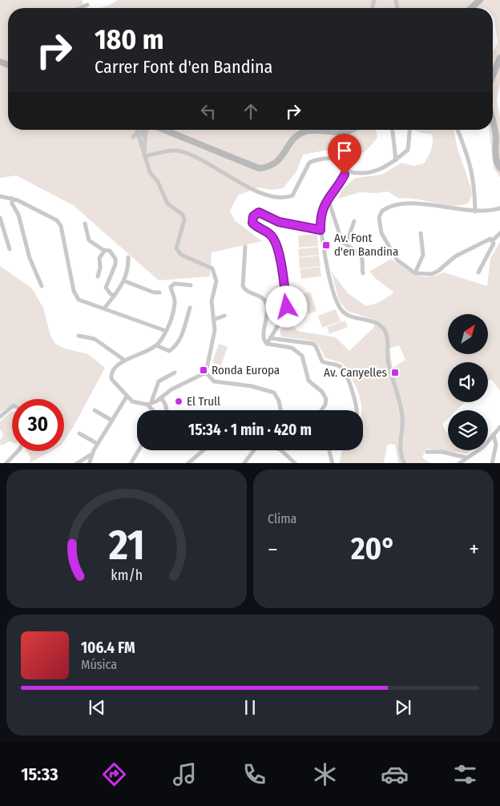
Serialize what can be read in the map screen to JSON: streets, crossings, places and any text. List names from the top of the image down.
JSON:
{
  "places": {
    "transit": ["Av. Font d'en Bandina", "Ronda Europa", "Av. Canyelles"],
    "other": ["El Trull"]
  },
  "north": "top right",
  "page": {
    "turn": ["180 m", "Carrer Font d'en Bandina"],
    "limit": "30",
    "trip": "15:34 · 1 min · 420 m",
    "tile": "Clima",
    "heat": ["−", "20°", "+"],
    "song": ["106.4 FM", "Música"],
    "tabs": "15:33",
    "gauge": ["21", "km/h"]
  }
}
